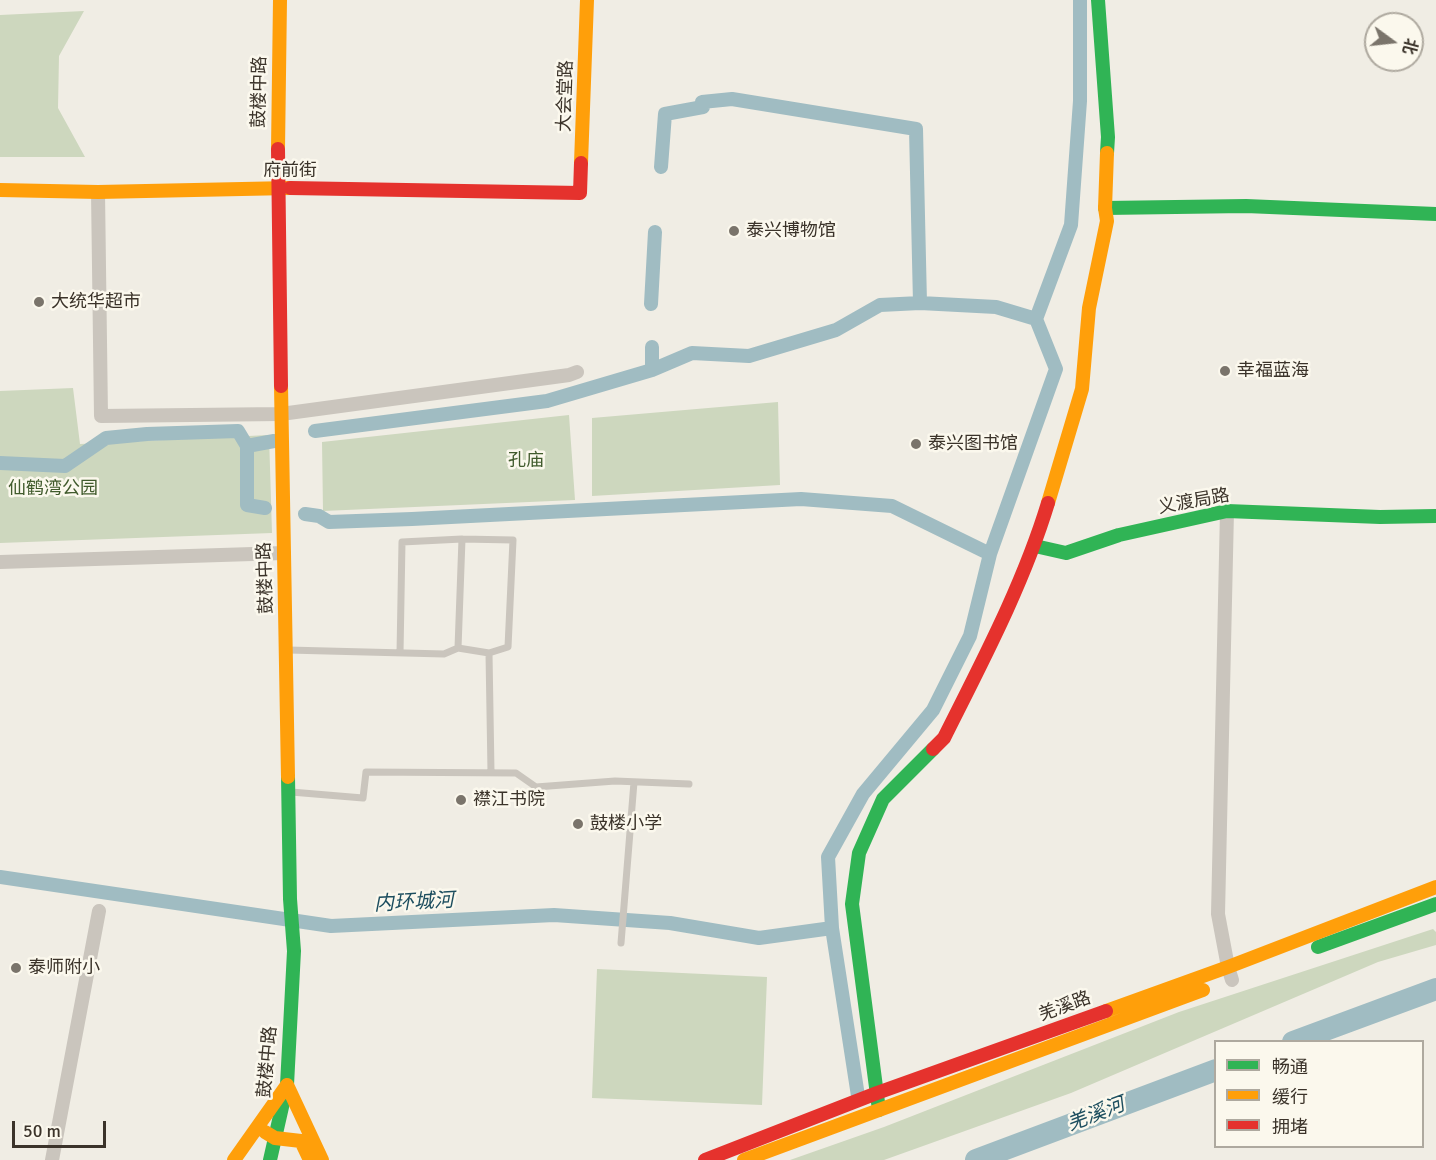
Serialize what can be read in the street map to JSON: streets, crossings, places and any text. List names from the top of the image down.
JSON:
{
  "streets": {
    "street": [
      "鼓楼中路",
      "大会堂路",
      "府前街",
      "义渡局路",
      "羌溪路"
    ]
  },
  "crossings": [
    ["鼓楼中路", "府前街"],
    ["大会堂路", "府前街"]
  ],
  "water": ["内环城河", "羌溪河"],
  "parks": ["孔庙", "仙鹤湾公园"],
  "places": [
    "泰兴博物馆",
    "大统华超市",
    "幸福蓝海",
    "泰兴图书馆",
    "襟江书院",
    "鼓楼小学",
    "泰师附小"
  ],
  "legend": ["畅通", "缓行", "拥堵"],
  "scale_bar": "50 m",
  "north": "right"
}
